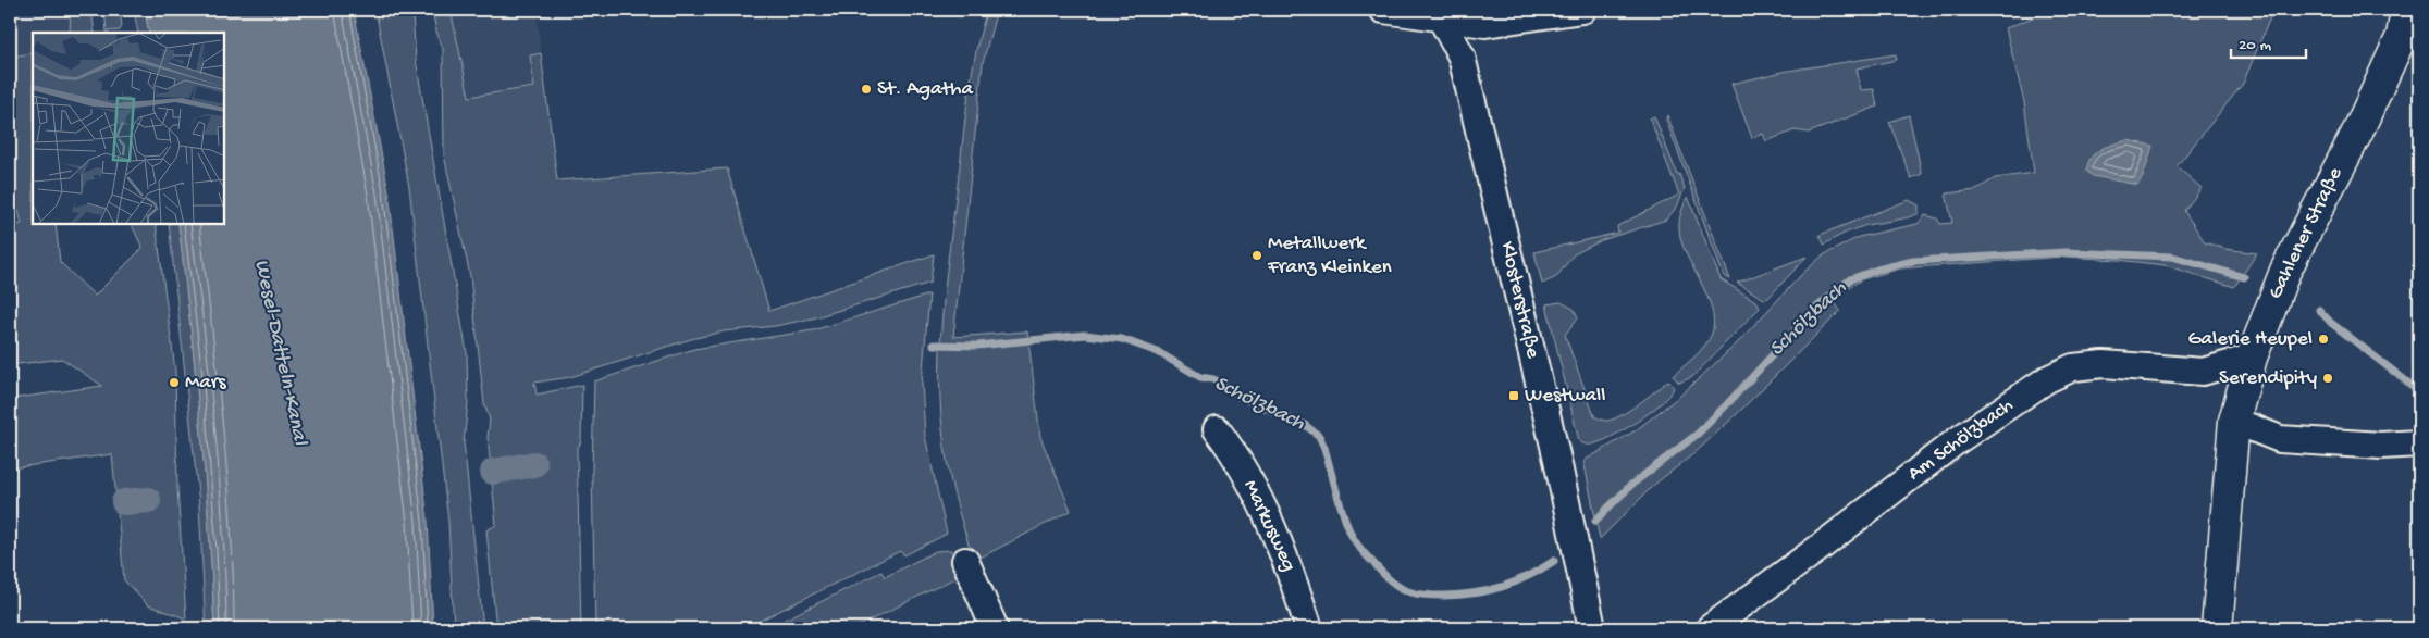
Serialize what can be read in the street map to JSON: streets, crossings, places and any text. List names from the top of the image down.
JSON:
{
  "streets": {
    "main road": ["Gahlener Straße"],
    "street": ["Klosterstraße", "Am Schölzbach", "Markusweg"]
  },
  "crossings": [
    ["Gahlener Straße", "Am Schölzbach"]
  ],
  "water": ["Schölzbach", "Wesel-Datteln-Kanal"],
  "places": {
    "other": [
      "St. Agatha",
      "Metallwerk Franz Kleinken",
      "Galerie Heupel",
      "Serendipity",
      "Mars"
    ],
    "transit": ["Westwall"]
  },
  "scale_bar": "20 m"
}
